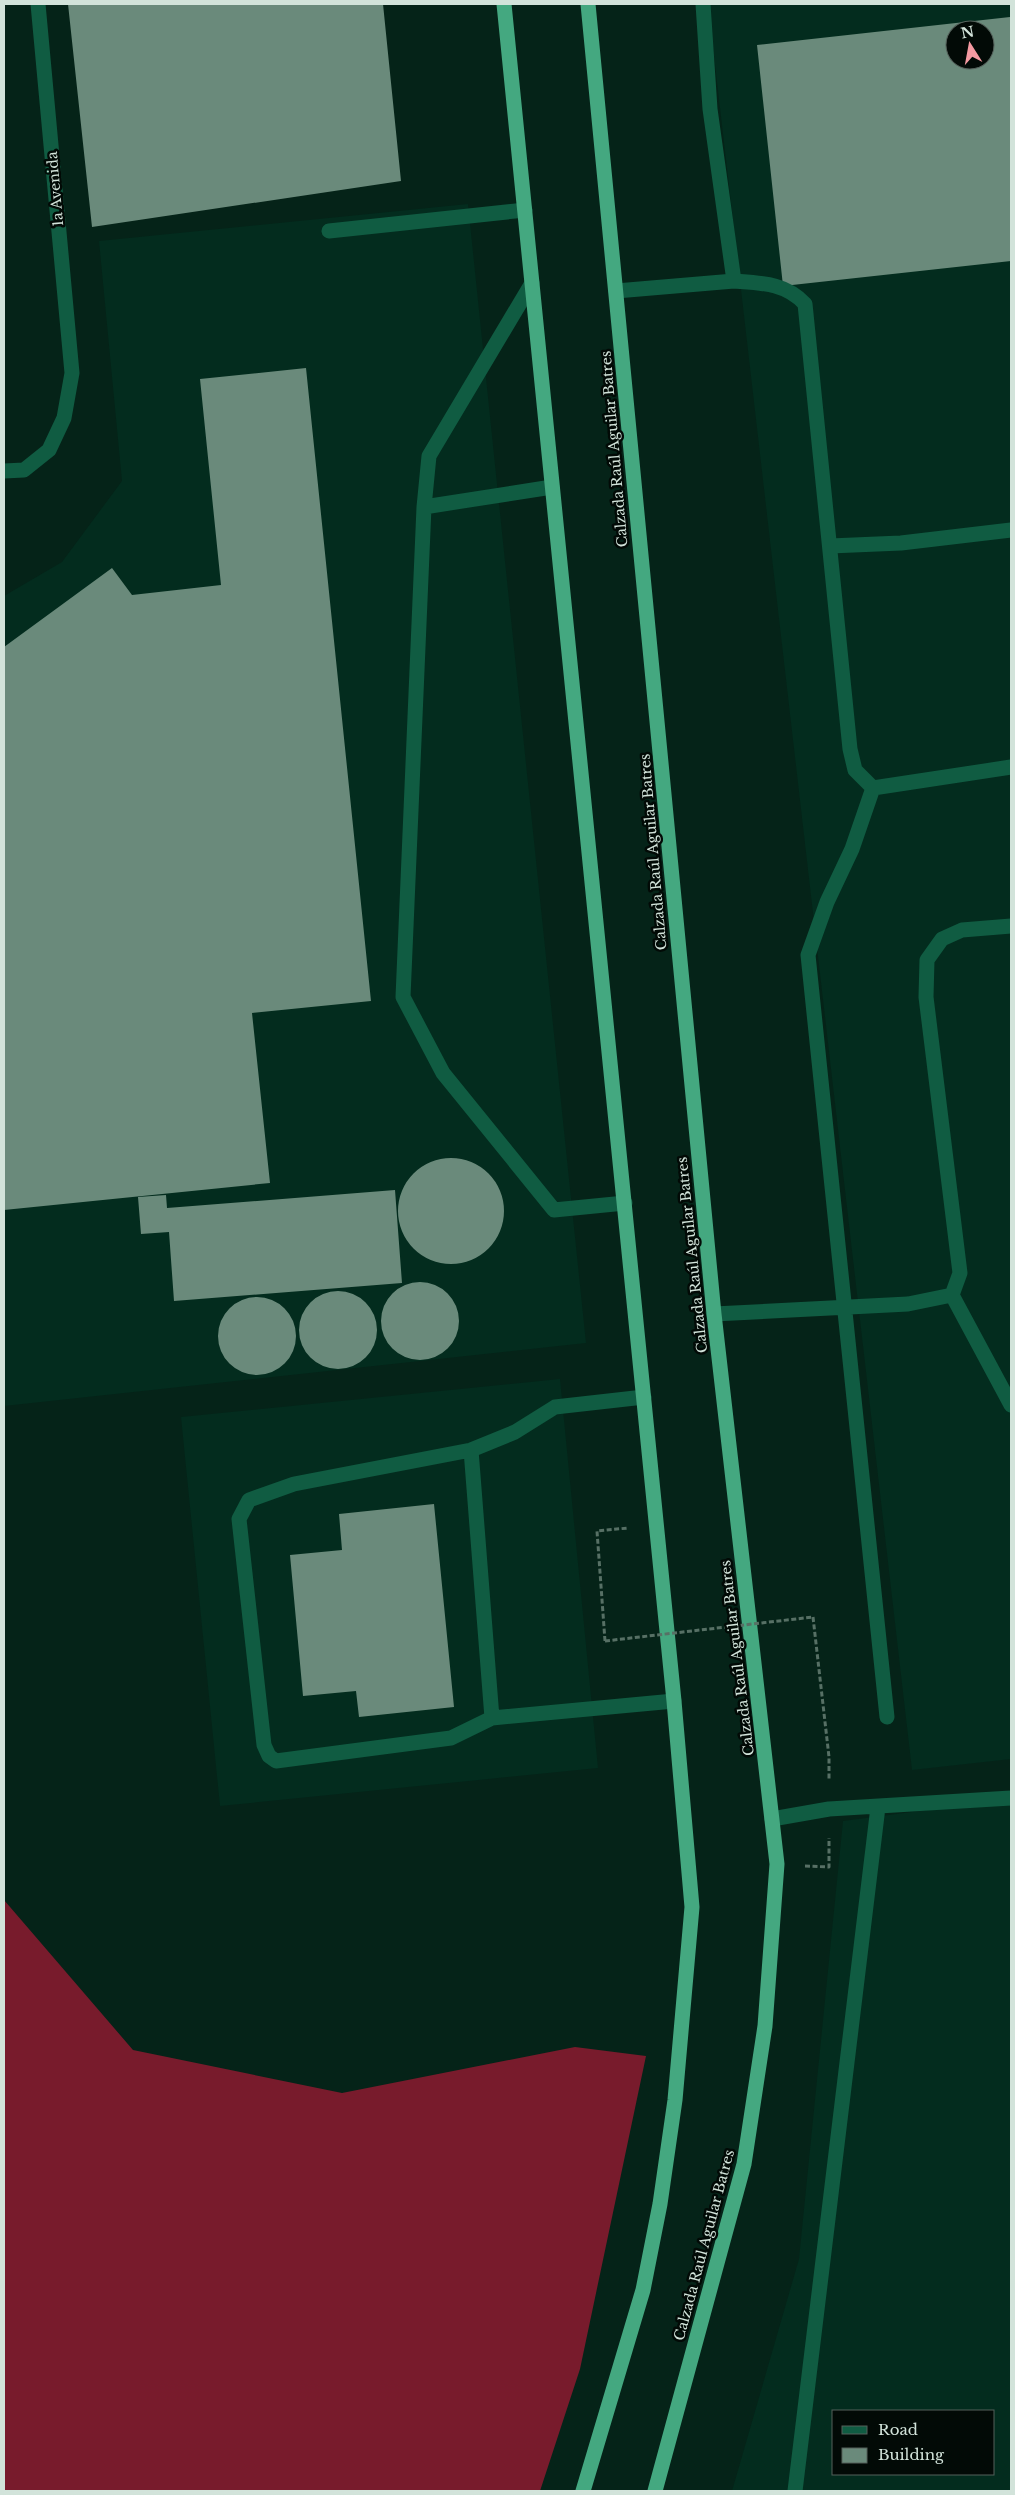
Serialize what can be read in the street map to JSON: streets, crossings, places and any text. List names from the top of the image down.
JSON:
{
  "streets": {
    "highway": ["Calzada Raúl Aguilar Batres"],
    "street": ["1a Avenida"]
  },
  "legend": ["Road", "Building"],
  "north": "top"
}
